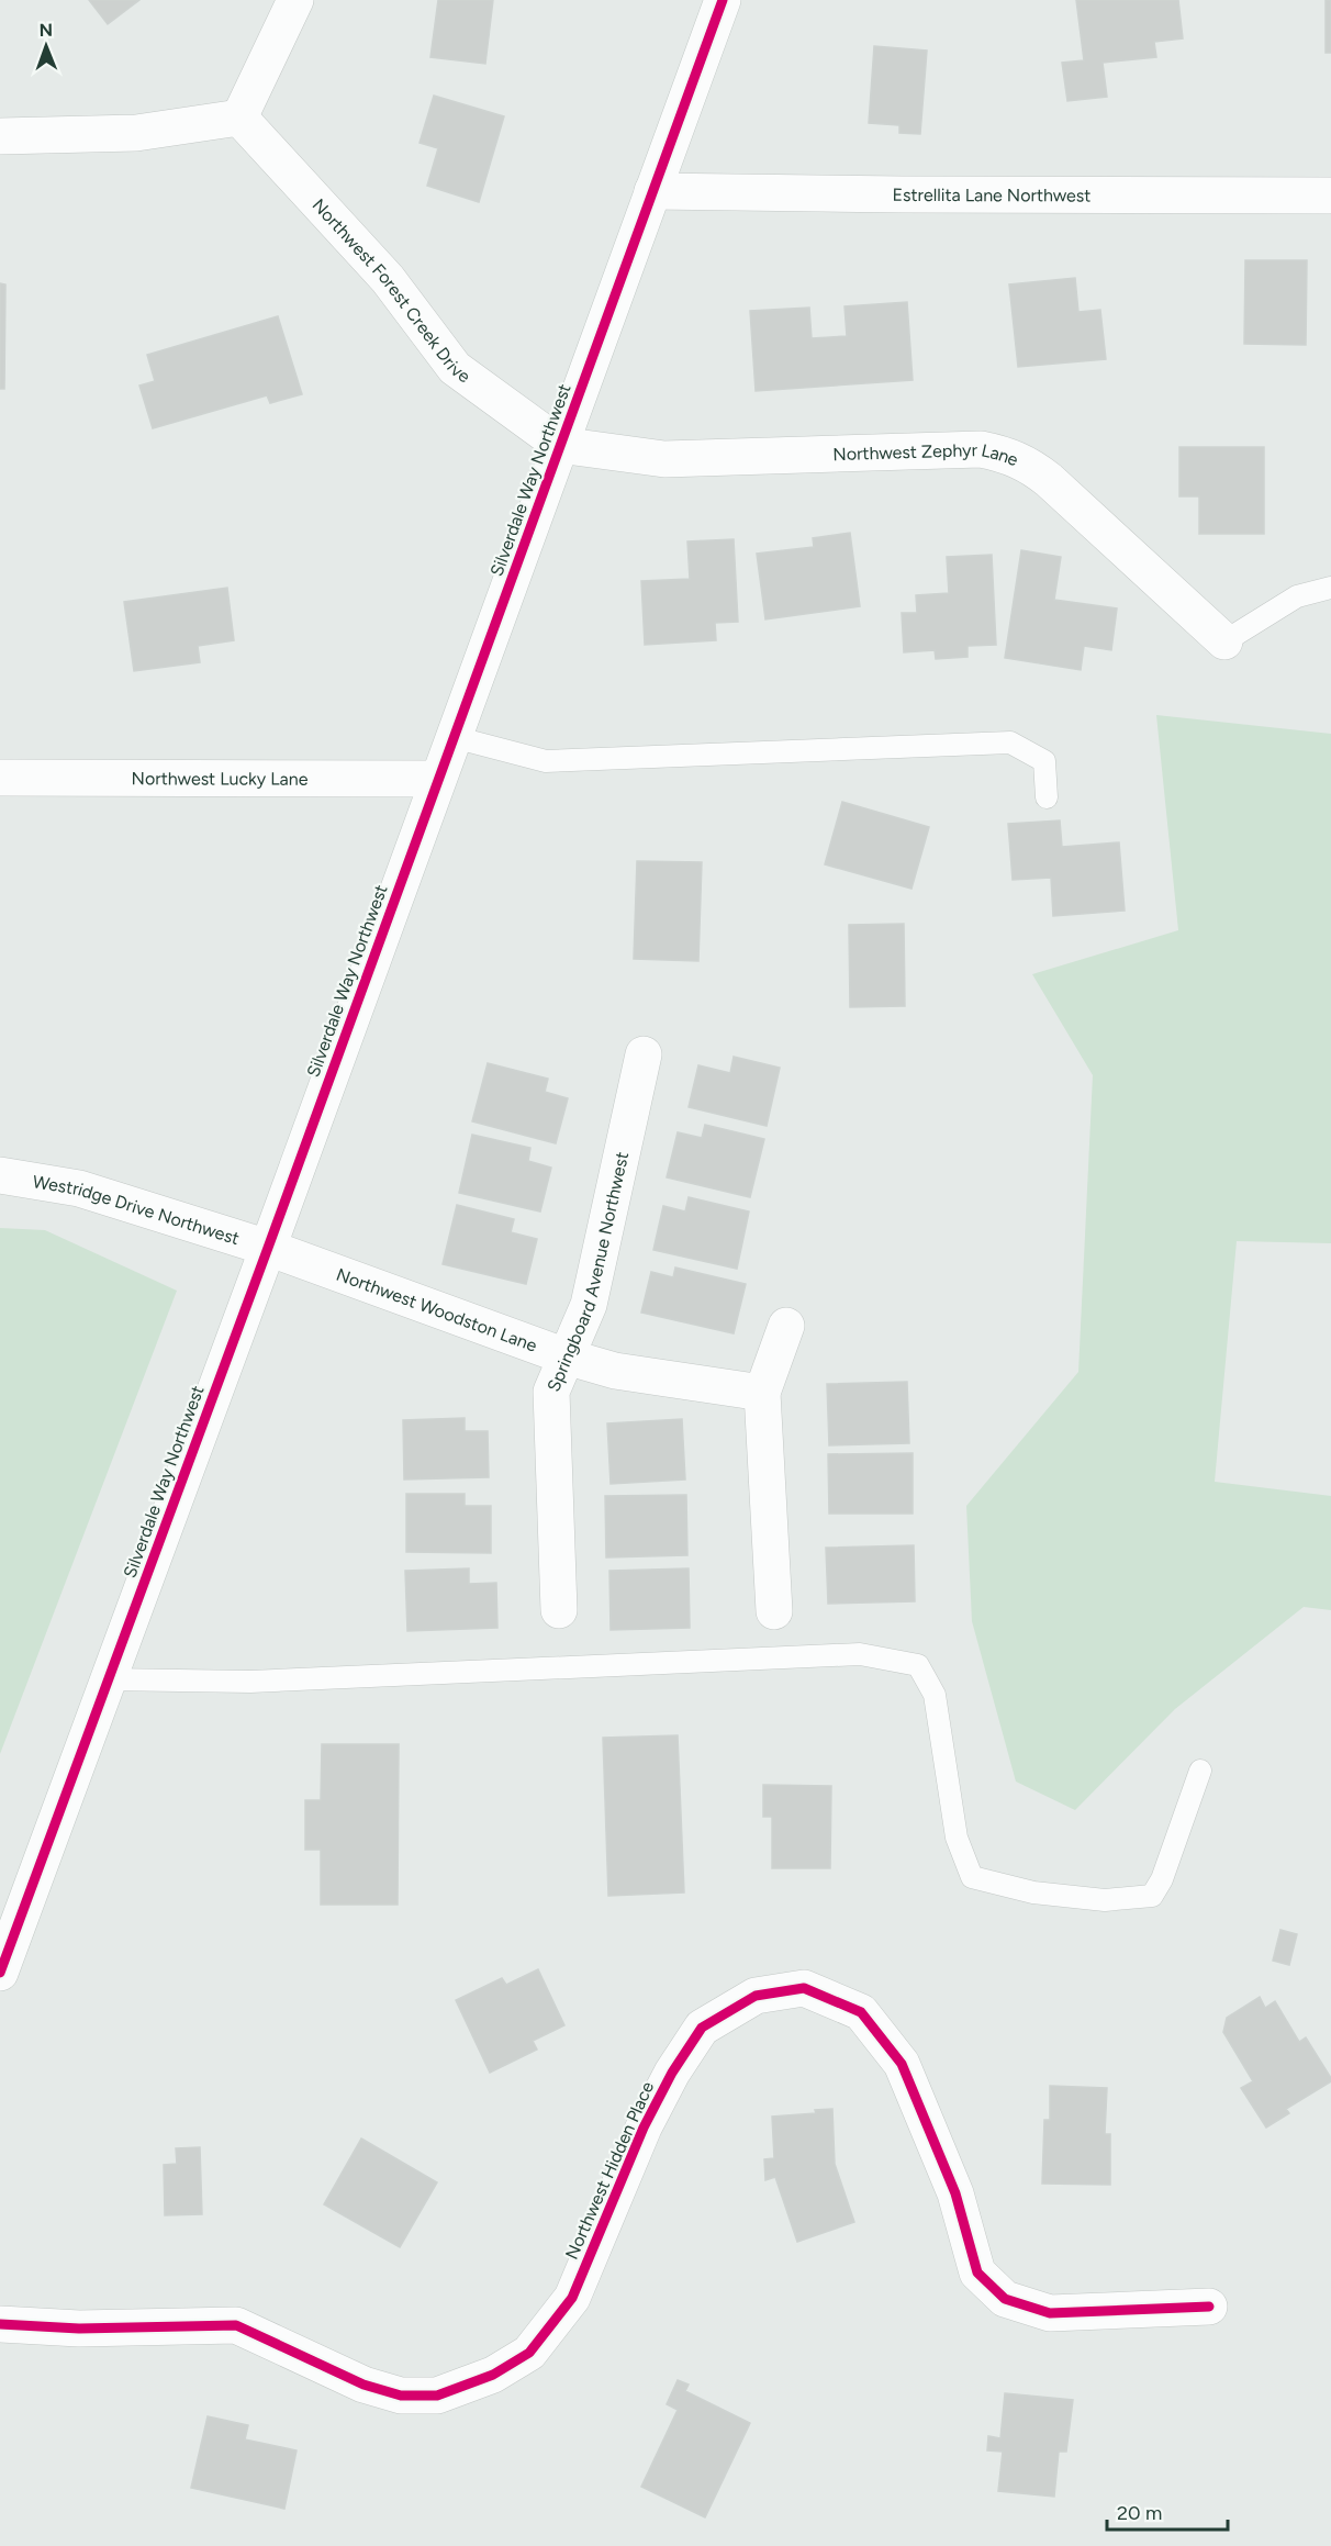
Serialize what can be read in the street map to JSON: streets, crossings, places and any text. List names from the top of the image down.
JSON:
{
  "streets": {
    "street": [
      "Estrellita Lane Northwest",
      "Northwest Forest Creek Drive",
      "Northwest Zephyr Lane",
      "Silverdale Way Northwest",
      "Northwest Lucky Lane",
      "Westridge Drive Northwest",
      "Springboard Avenue Northwest",
      "Northwest Woodston Lane",
      "Northwest Hidden Place"
    ]
  },
  "crossings": [
    ["Estrellita Lane Northwest", "Silverdale Way Northwest"],
    ["Northwest Forest Creek Drive", "Northwest Zephyr Lane"],
    ["Northwest Forest Creek Drive", "Silverdale Way Northwest"],
    ["Northwest Zephyr Lane", "Silverdale Way Northwest"],
    ["Silverdale Way Northwest", "Northwest Lucky Lane"],
    ["Silverdale Way Northwest", "Westridge Drive Northwest"],
    ["Silverdale Way Northwest", "Northwest Woodston Lane"],
    ["Westridge Drive Northwest", "Northwest Woodston Lane"],
    ["Springboard Avenue Northwest", "Northwest Woodston Lane"]
  ],
  "scale_bar": "20 m",
  "north": "top"
}
